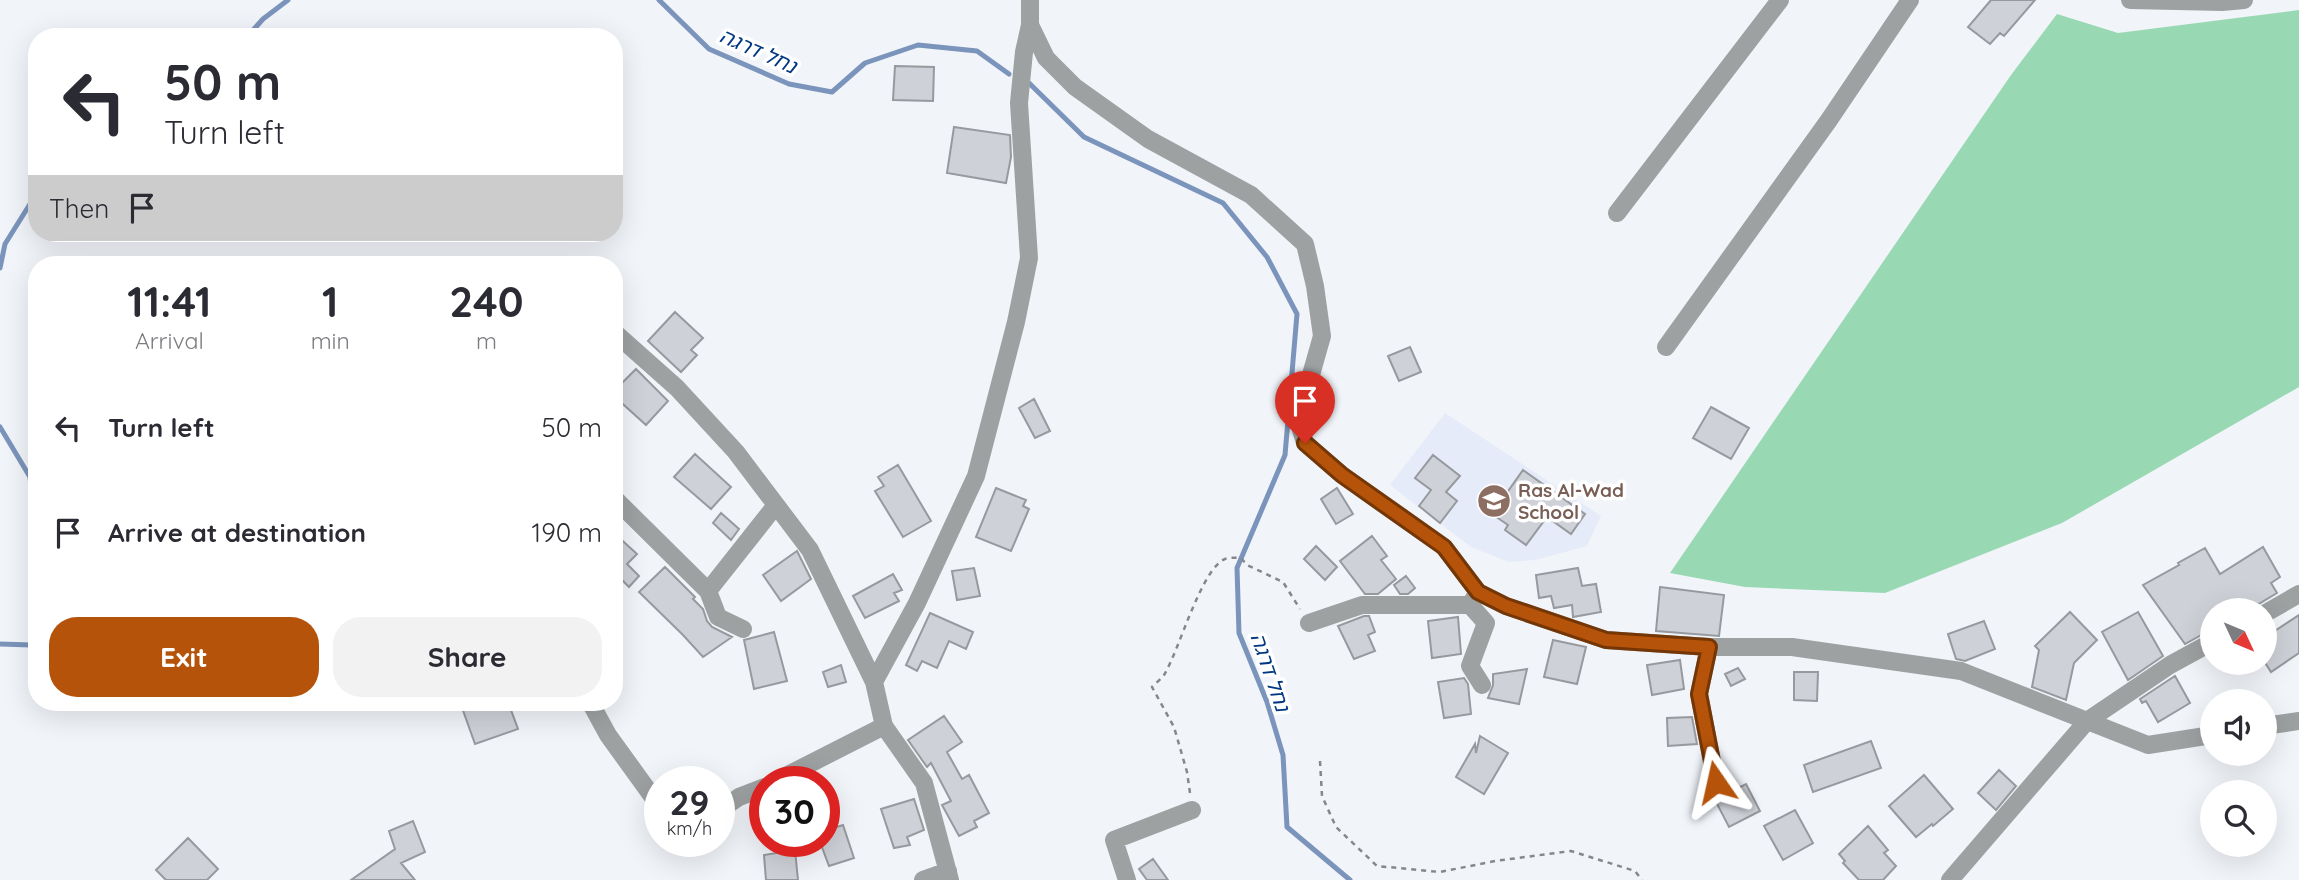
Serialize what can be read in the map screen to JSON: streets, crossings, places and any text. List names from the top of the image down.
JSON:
{
  "water": ["נחל דרגה"],
  "places": {
    "school or university": ["Ras Al-Wad School"]
  },
  "north": "bottom right",
  "page": {
    "turn": ["50 m", "Turn left"],
    "then": "Then",
    "eta": [
      "11:41",
      "Arrival",
      "1",
      "min",
      "240",
      "m"
    ],
    "list": [
      {
        "name": "Turn left",
        "value": "50 m"
      },
      {
        "name": "Arrive at destination",
        "value": "190 m"
      }
    ],
    "buttons": ["Exit", "Share"],
    "speed": "29 km/h",
    "limit": "30"
  }
}
